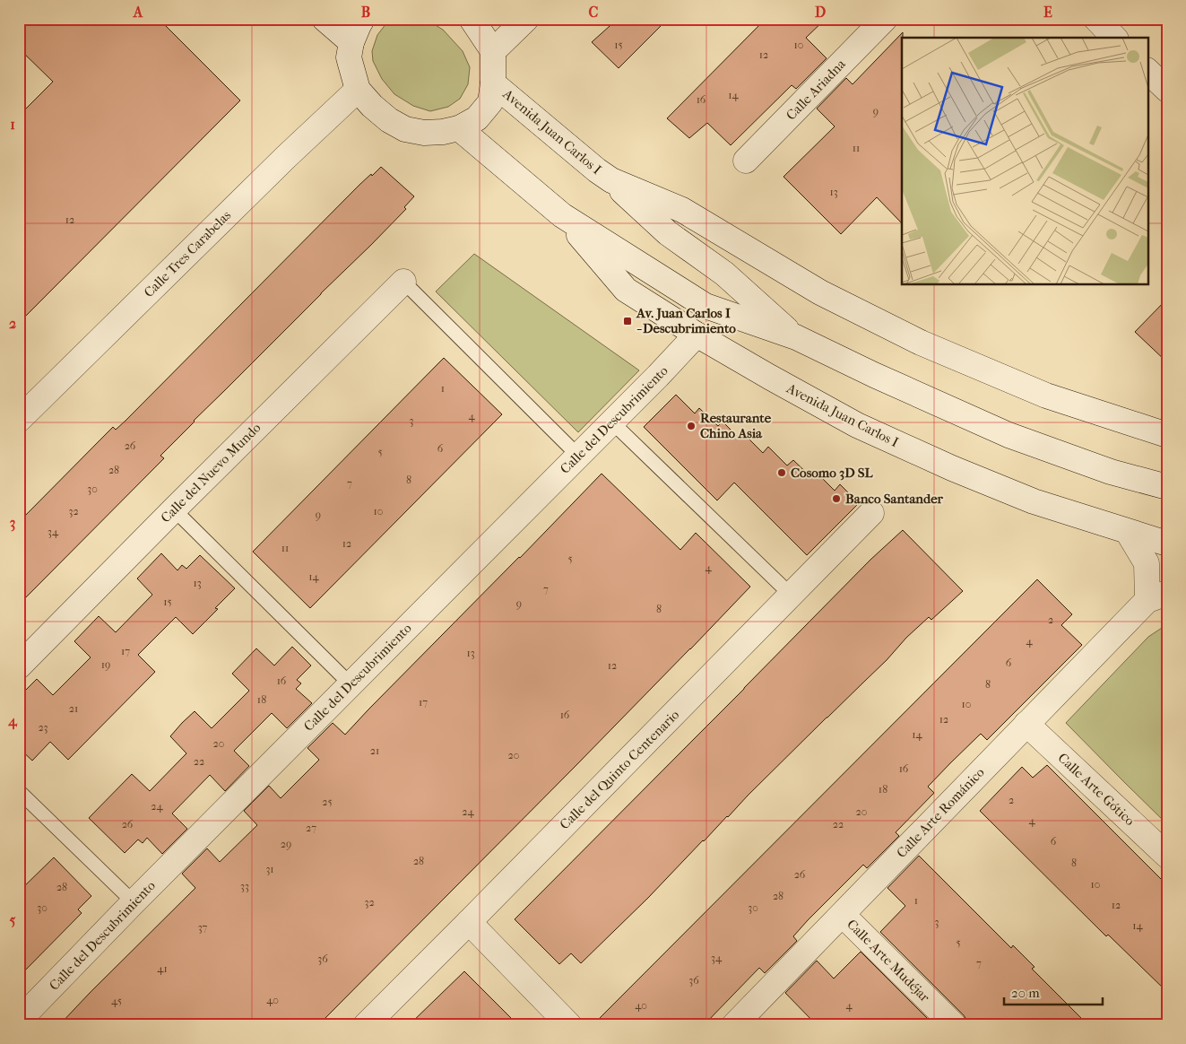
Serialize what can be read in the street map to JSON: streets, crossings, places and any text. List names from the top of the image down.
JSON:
{
  "streets": {
    "street": [
      "Calle Ariadna",
      "Avenida Juan Carlos I",
      "Calle Tres Carabelas",
      "Calle del Descubrimiento",
      "Calle del Nuevo Mundo",
      "Calle del Quinto Centenario",
      "Calle Arte Gótico",
      "Calle Arte Románico",
      "Calle Arte Mudéjar"
    ]
  },
  "crossings": [
    ["Avenida Juan Carlos I", "Calle del Descubrimiento"],
    ["Avenida Juan Carlos I", "Calle Arte Románico"],
    ["Calle Arte Gótico", "Calle Arte Románico"],
    ["Calle Arte Románico", "Calle Arte Mudéjar"]
  ],
  "places": {
    "transit": ["Av. Juan Carlos I - Descubrimiento"],
    "other": ["Restaurante Chino Asia", "Cosomo 3D SL", "Banco Santander"]
  },
  "house_numbers": [
    "15",
    "10",
    "12",
    "14",
    "16",
    "9",
    "11",
    "13",
    "12",
    "1",
    "4",
    "3",
    "26",
    "6",
    "5",
    "28",
    "8",
    "7",
    "30",
    "32",
    "10",
    "9",
    "34",
    "12",
    "11",
    "5",
    "4",
    "14",
    "13",
    "7",
    "15",
    "9",
    "8",
    "2",
    "4",
    "17",
    "13",
    "6",
    "19",
    "12",
    "16",
    "8",
    "18",
    "17",
    "10",
    "21",
    "16",
    "12",
    "23",
    "14",
    "20",
    "21",
    "20",
    "22",
    "16",
    "18",
    "2",
    "25",
    "24",
    "24",
    "20",
    "4",
    "26",
    "22",
    "27",
    "6",
    "29",
    "28",
    "8",
    "31",
    "26",
    "10",
    "33",
    "28",
    "28",
    "1",
    "32",
    "12",
    "30",
    "30",
    "3",
    "14",
    "37",
    "5",
    "34",
    "36",
    "7",
    "41",
    "36",
    "40",
    "45",
    "40",
    "4"
  ],
  "scale_bar": "20 m",
  "grid": {
    "columns": [
      "A",
      "B",
      "C",
      "D",
      "E"
    ],
    "rows": [
      "1",
      "2",
      "3",
      "4",
      "5"
    ]
  }
}
